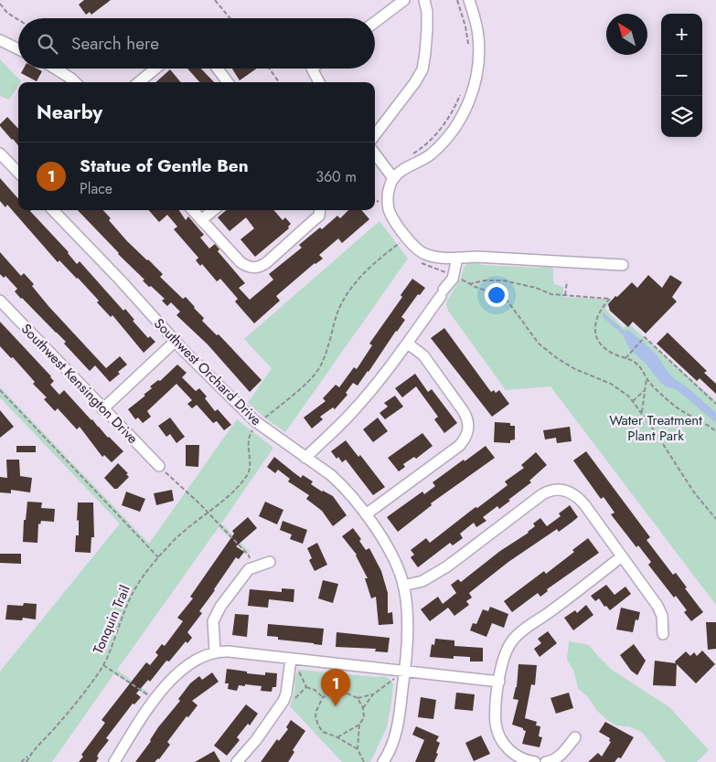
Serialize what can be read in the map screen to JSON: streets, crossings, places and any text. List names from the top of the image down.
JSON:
{
  "streets": {
    "street": ["Southwest Orchard Drive", "Southwest Kensington Drive"],
    "path": ["Tonquin Trail"]
  },
  "parks": ["Water Treatment Plant Park"],
  "north": "top left",
  "page": {
    "map_buttons": ["+", "−"],
    "search": "Search here",
    "heading": "Nearby",
    "list": [
      {
        "mark": "1",
        "name": "Statue of Gentle Ben",
        "note": "Place",
        "value": "360 m"
      }
    ],
    "pins": "1"
  }
}
